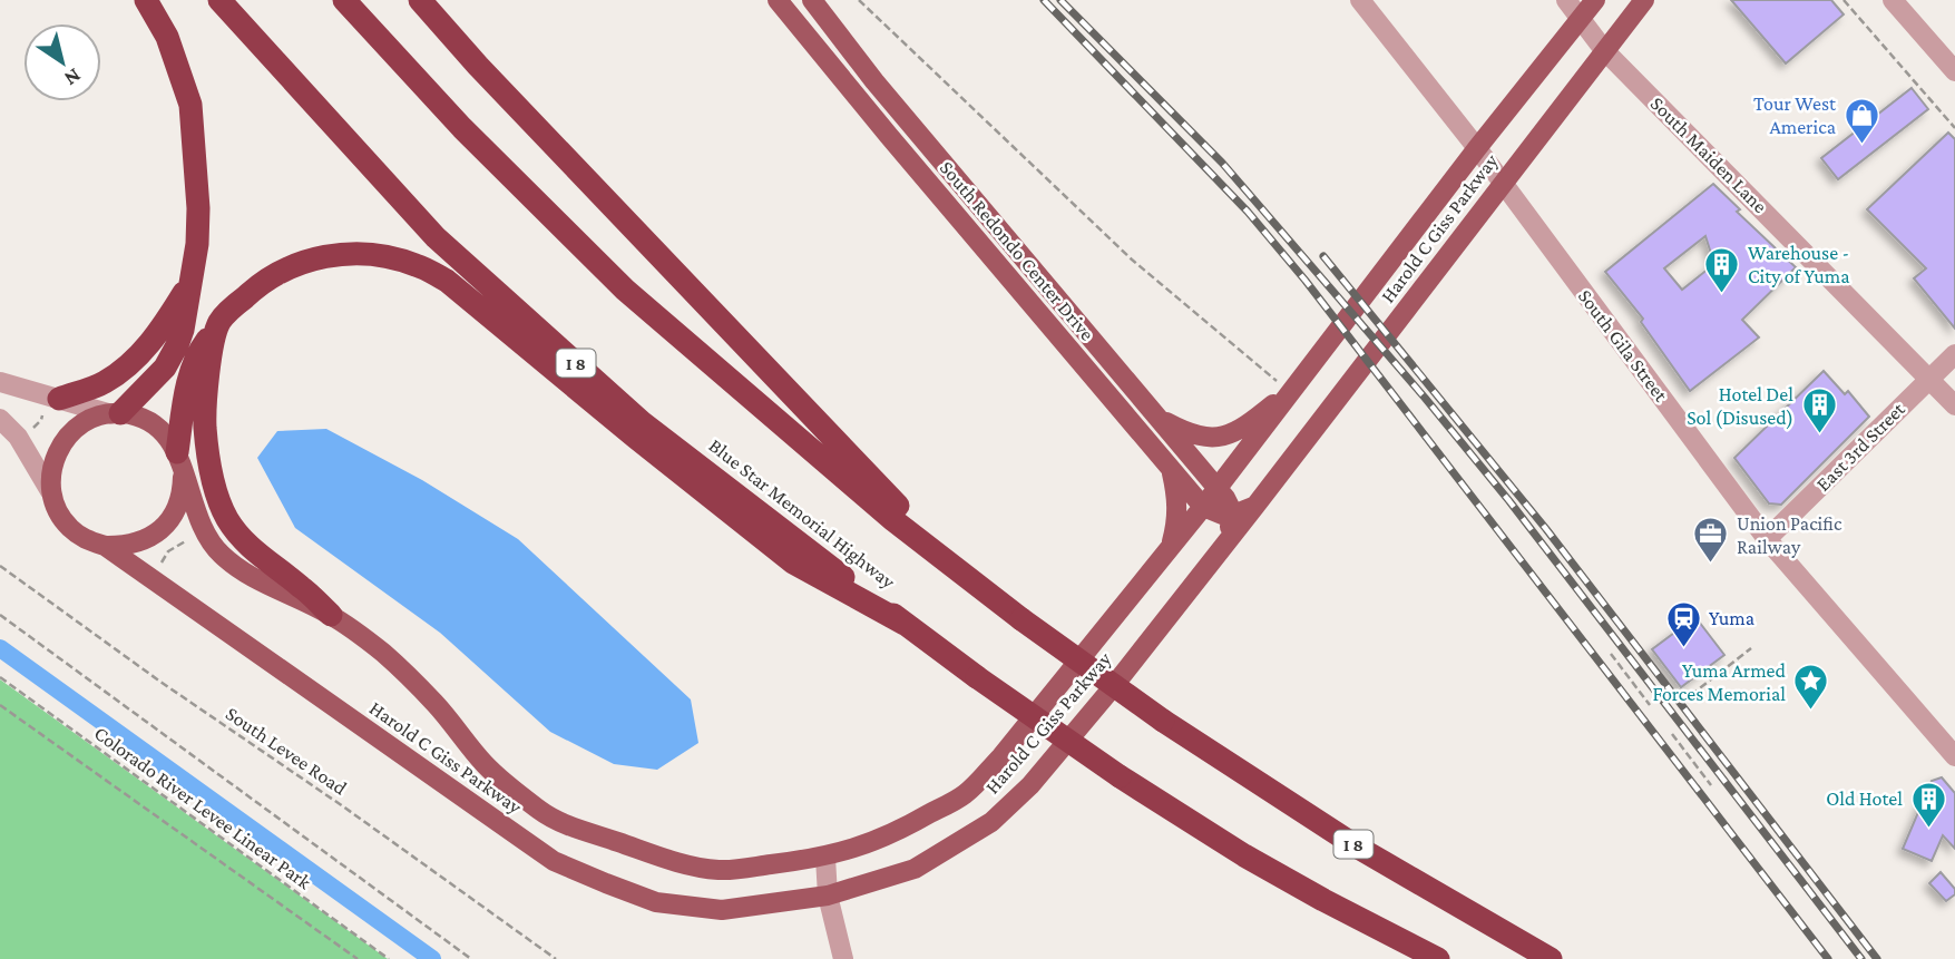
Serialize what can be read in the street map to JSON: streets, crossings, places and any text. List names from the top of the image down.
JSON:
{
  "streets": {
    "highway": ["I 8", "Blue Star Memorial Highway"],
    "main road": ["Harold C Giss Parkway", "South Redondo Center Drive"],
    "street": ["South Maiden Lane", "South Gila Street", "East 3rd Street"],
    "path": ["South Levee Road", "Colorado River Levee Linear Park"]
  },
  "crossings": [
    ["South Maiden Lane", "Harold C Giss Parkway"],
    ["South Maiden Lane", "East 3rd Street"],
    ["Harold C Giss Parkway", "South Redondo Center Drive"],
    ["Harold C Giss Parkway", "South Gila Street"],
    ["South Gila Street", "East 3rd Street"]
  ],
  "places": {
    "shop": ["Tour West America"],
    "building": ["Warehouse - City of Yuma", "Hotel Del Sol (Disused)", "Old Hotel"],
    "office": ["Union Pacific Railway"],
    "station": ["Yuma"],
    "place": ["Yuma Armed Forces Memorial"]
  },
  "north": "bottom right"
}
